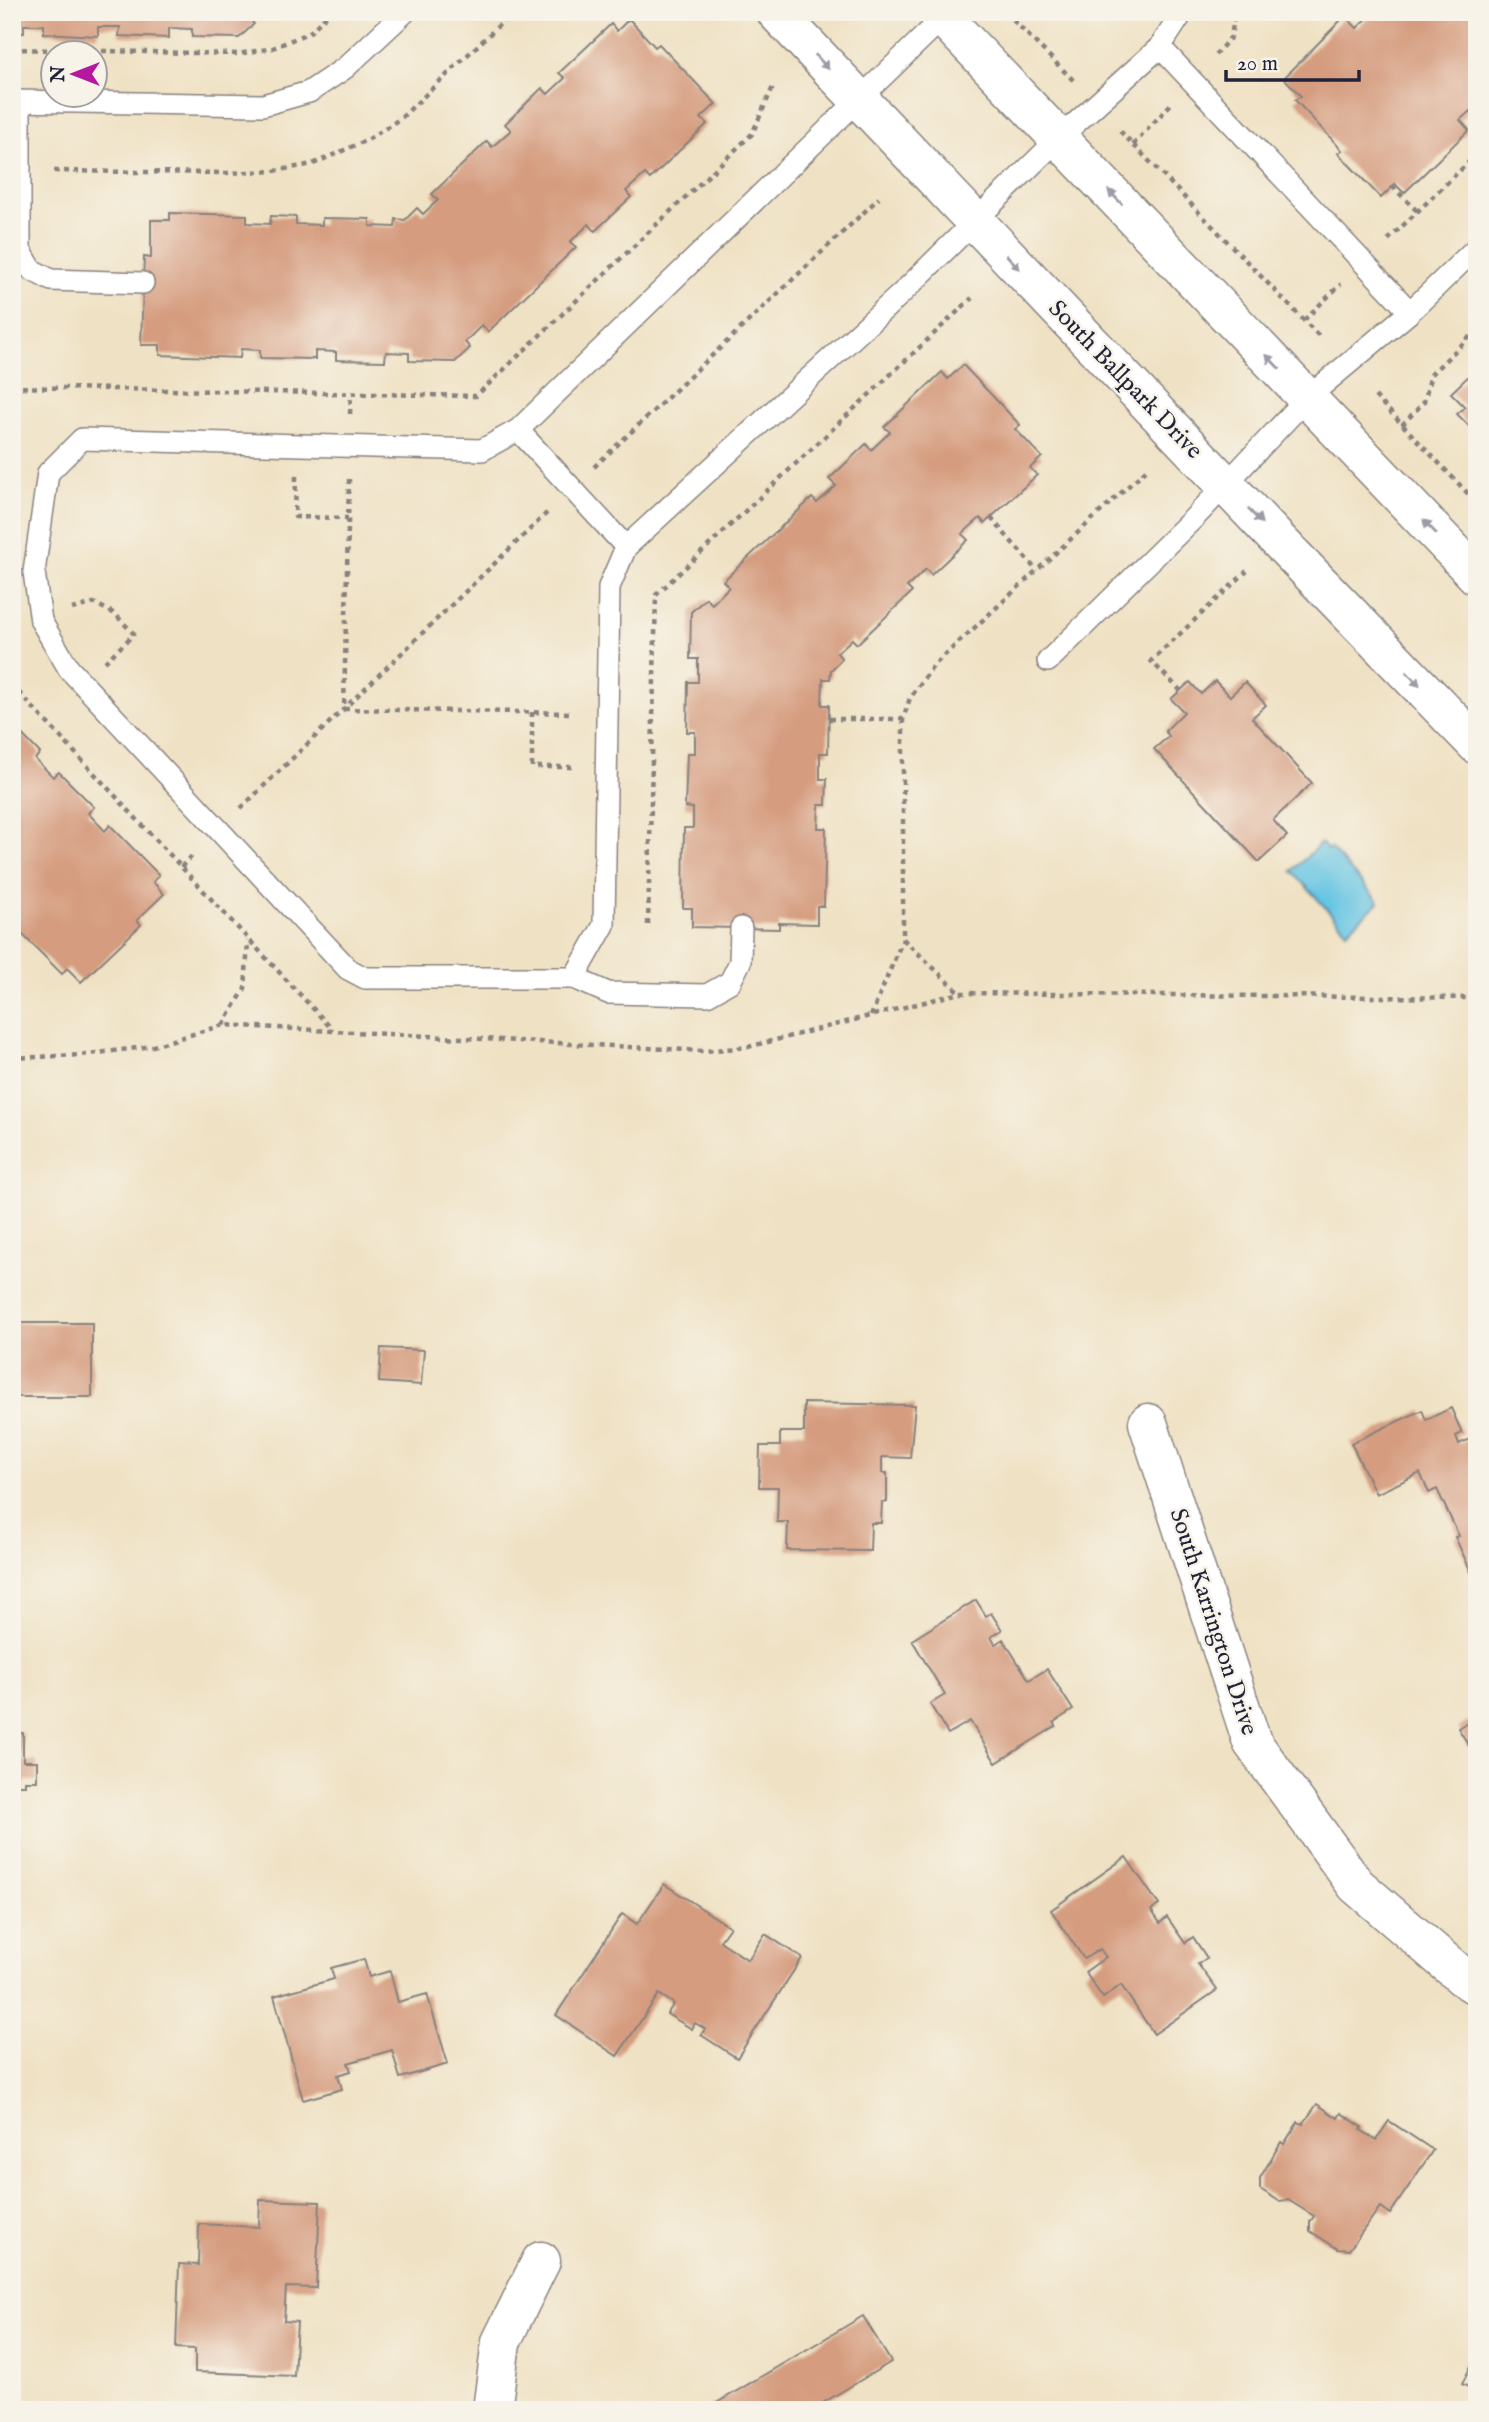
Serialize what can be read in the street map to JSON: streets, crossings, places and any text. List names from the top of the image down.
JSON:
{
  "streets": {
    "street": ["South Ballpark Drive", "South Karrington Drive"]
  },
  "scale_bar": "20 m",
  "north": "left"
}
